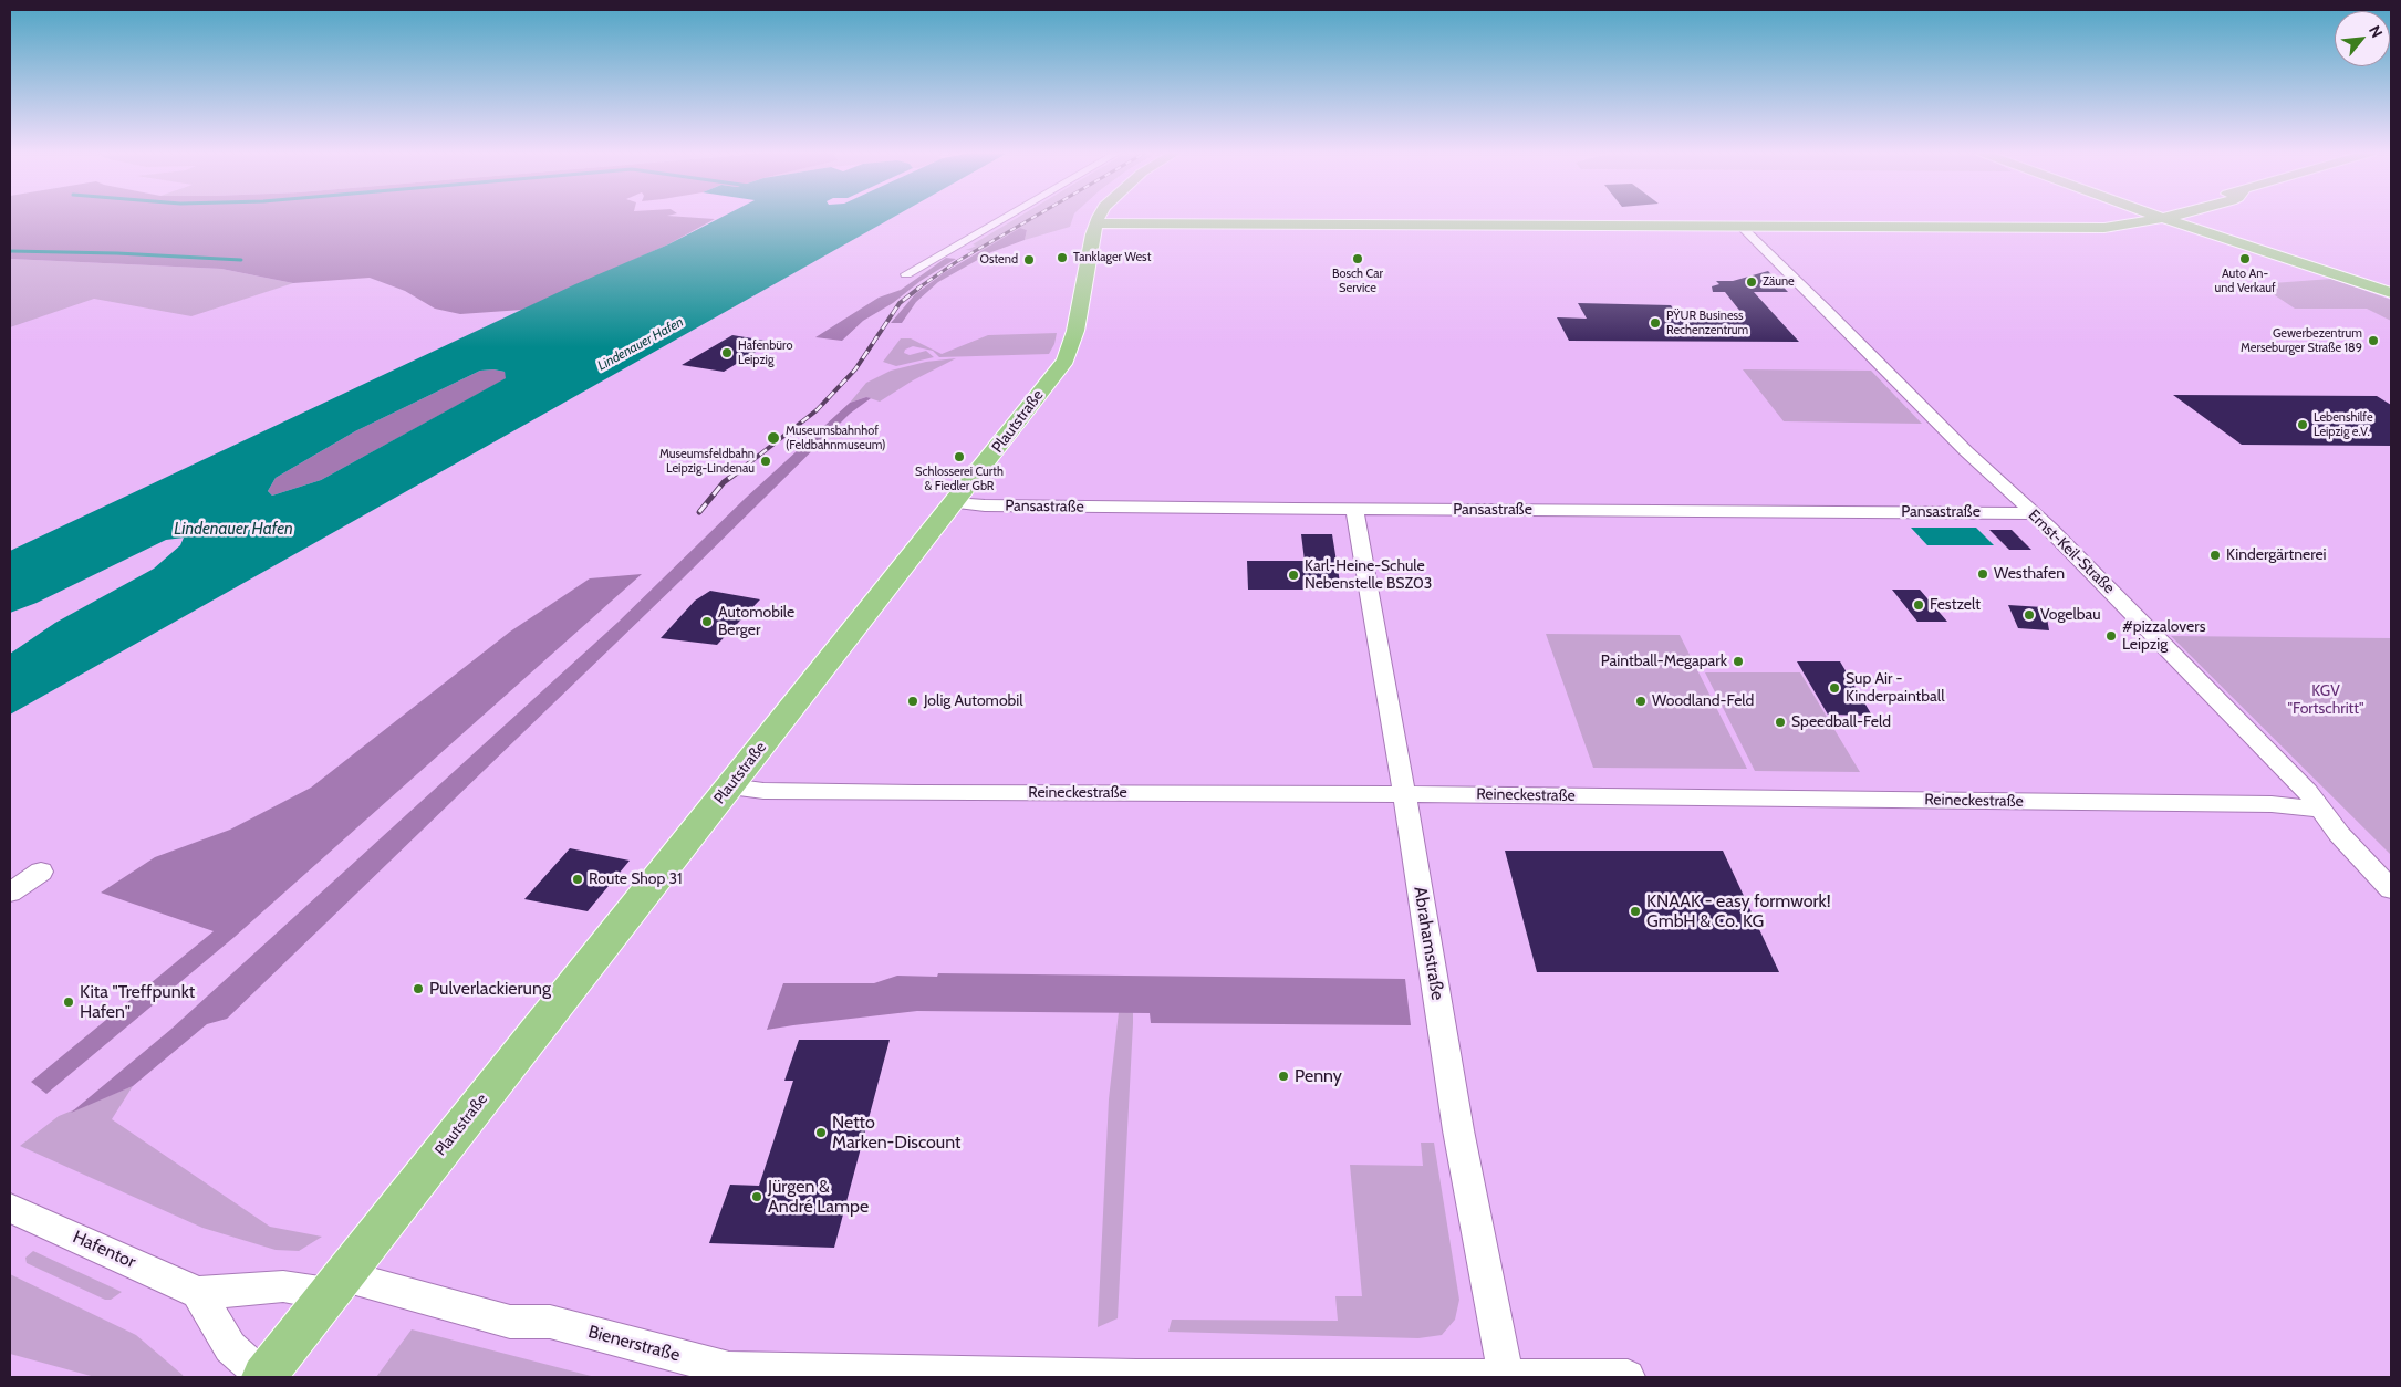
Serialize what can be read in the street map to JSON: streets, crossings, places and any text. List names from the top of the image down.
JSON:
{
  "streets": {
    "main road": ["Plautstraße"],
    "street": [
      "Pansastraße",
      "Ernst-Keil-Straße",
      "Reineckestraße",
      "Abrahamstraße",
      "Hafentor",
      "Bienerstraße"
    ]
  },
  "crossings": [
    ["Plautstraße", "Pansastraße"],
    ["Plautstraße", "Reineckestraße"],
    ["Plautstraße", "Hafentor"],
    ["Plautstraße", "Bienerstraße"],
    ["Pansastraße", "Ernst-Keil-Straße"],
    ["Pansastraße", "Abrahamstraße"],
    ["Ernst-Keil-Straße", "Reineckestraße"],
    ["Reineckestraße", "Abrahamstraße"],
    ["Abrahamstraße", "Bienerstraße"],
    ["Hafentor", "Bienerstraße"]
  ],
  "water": ["Lindenauer Hafen"],
  "parks": ["KGV \"Fortschritt\""],
  "places": [
    "Tanklager West",
    "Bosch Car Service",
    "Auto An- und Verkauf",
    "Ostend",
    "Zäune",
    "PŸUR Business Rechenzentrum",
    "Gewerbezentrum Merseburger Straße 189",
    "Hafenbüro Leipzig",
    "Lebenshilfe Leipzig e.V.",
    "Museumsbahnhof (Feldbahnmuseum)",
    "Schlosserei Curth & Fiedler GbR",
    "Museumsfeldbahn Leipzig-Lindenau",
    "Kindergärtnerei",
    "Westhafen",
    "Karl-Heine-Schule Nebenstelle BSZ03",
    "Festzelt",
    "Vogelbau",
    "Automobile Berger",
    "#pizzalovers Leipzig",
    "Paintball-Megapark",
    "Sup Air - Kinderpaintball",
    "Jolig Automobil",
    "Woodland-Feld",
    "Speedball-Feld",
    "Route Shop 31",
    "KNAAK - easy formwork! GmbH & Co. KG",
    "Pulverlackierung",
    "Kita \"Treffpunkt Hafen\"",
    "Penny",
    "Netto Marken-Discount",
    "Jürgen & André Lampe"
  ],
  "north": "top right"
}
